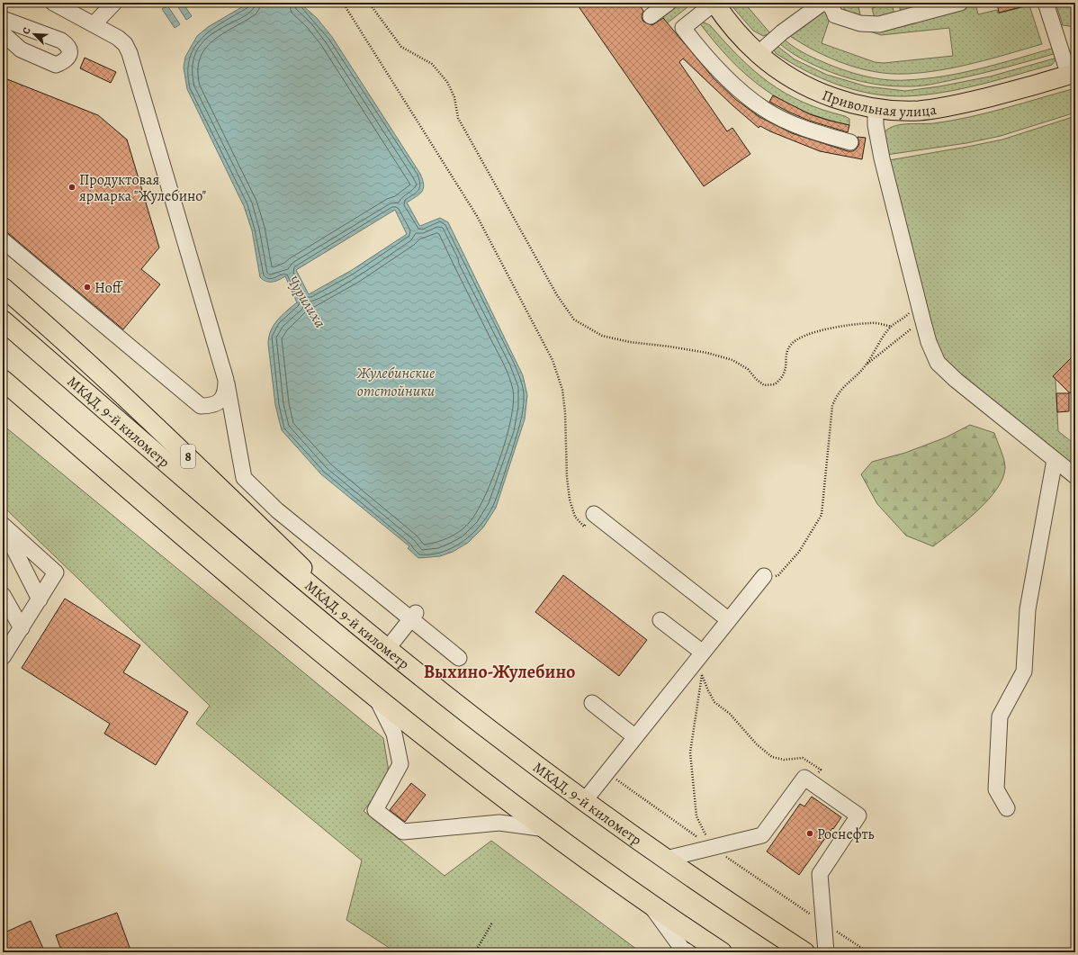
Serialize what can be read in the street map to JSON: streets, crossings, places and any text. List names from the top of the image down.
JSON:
{
  "streets": {
    "highway": ["МКАД, 9-й километр"],
    "main road": ["Привольная улица", "8"]
  },
  "crossings": [
    ["МКАД, 9-й километр", "8"]
  ],
  "districts": ["Выхино-Жулебино"],
  "water": ["Чурилиха", "Жулебинские отстойники"],
  "places": ["Продуктовая ярмарка \"Жулебино\"", "Hoff", "Роснефть"],
  "north": "top left"
}
